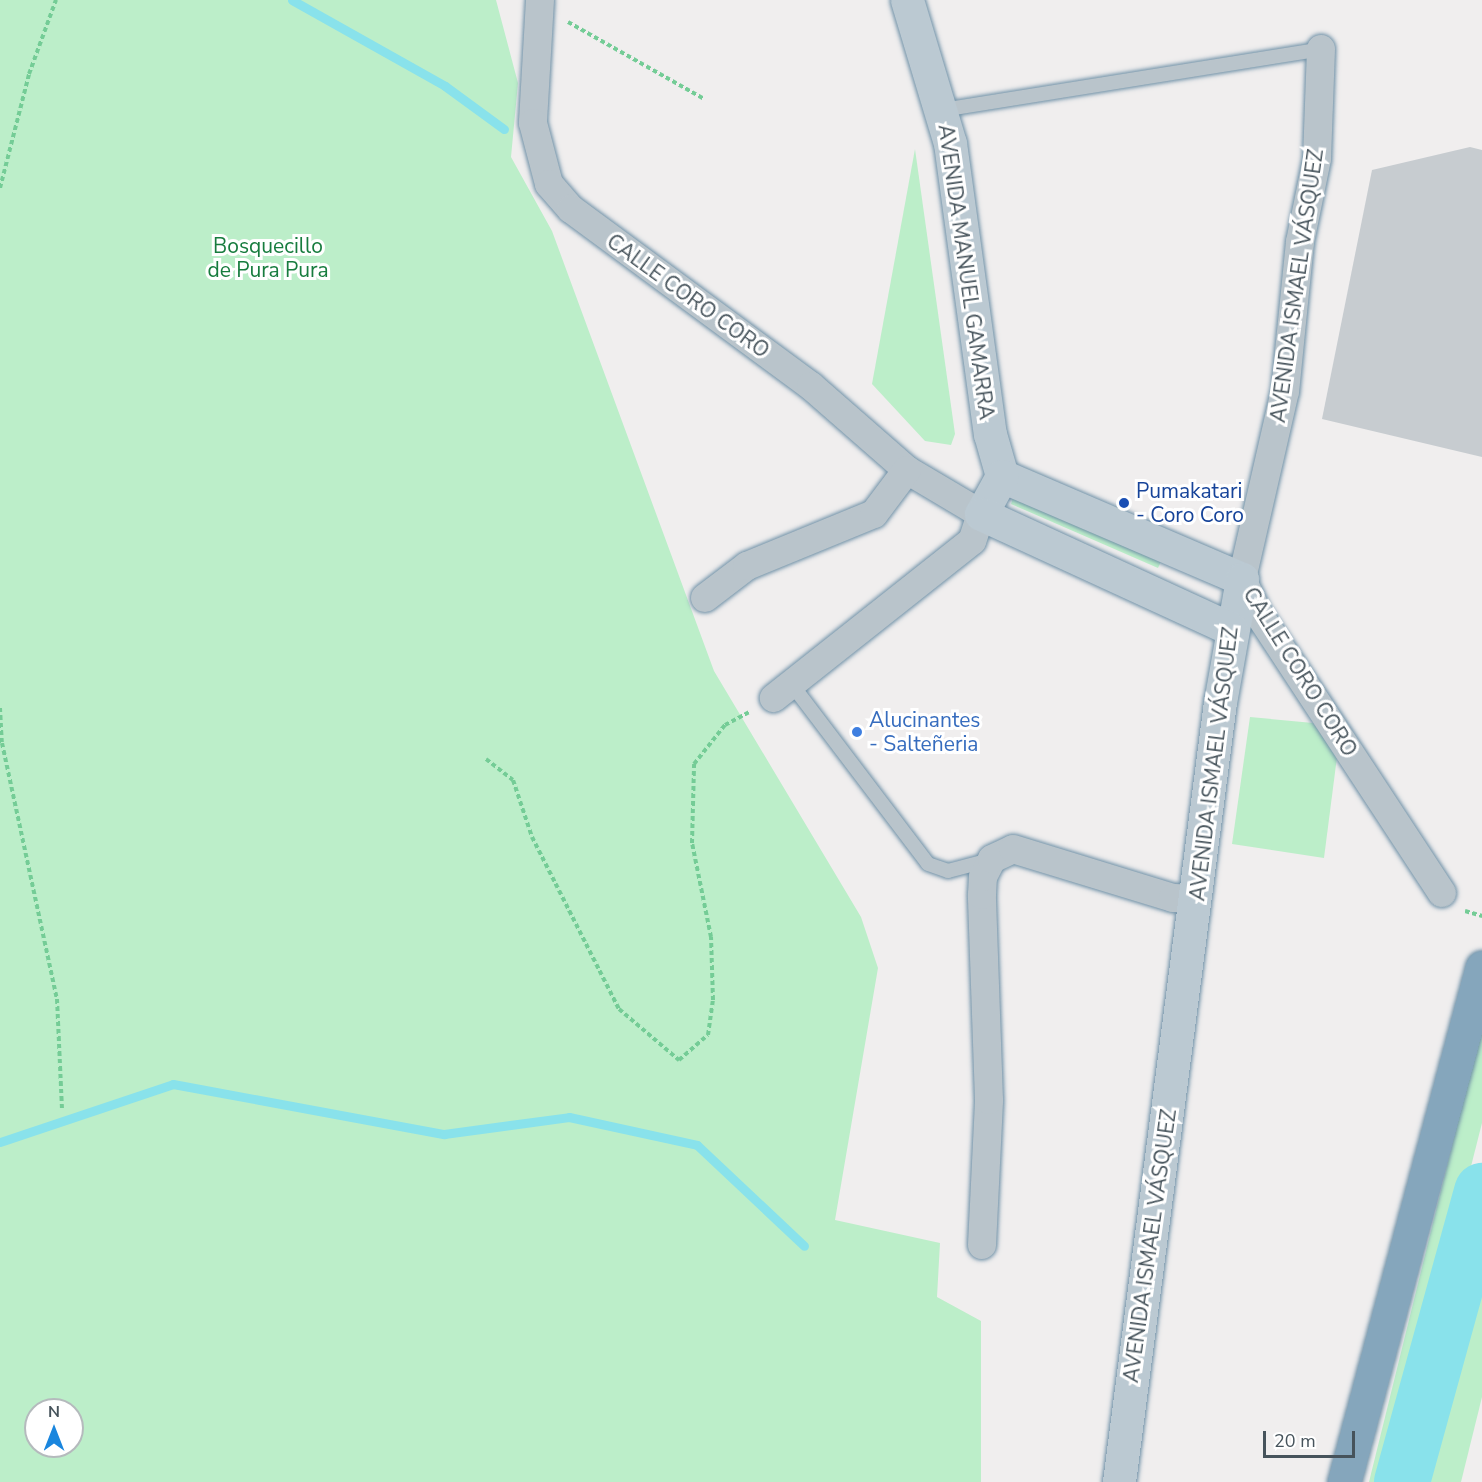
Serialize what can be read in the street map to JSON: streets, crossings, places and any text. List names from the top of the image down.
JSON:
{
  "streets": {
    "main road": ["AVENIDA MANUEL GAMARRA", "AVENIDA ISMAEL VÁSQUEZ", "CALLE CORO CORO"]
  },
  "crossings": [
    ["AVENIDA MANUEL GAMARRA", "CALLE CORO CORO"],
    ["AVENIDA ISMAEL VÁSQUEZ", "CALLE CORO CORO"]
  ],
  "parks": ["Bosquecillo de Pura Pura"],
  "places": ["Pumakatari - Coro Coro", "Alucinantes - Salteñeria"],
  "scale_bar": "20 m",
  "north": "top"
}
